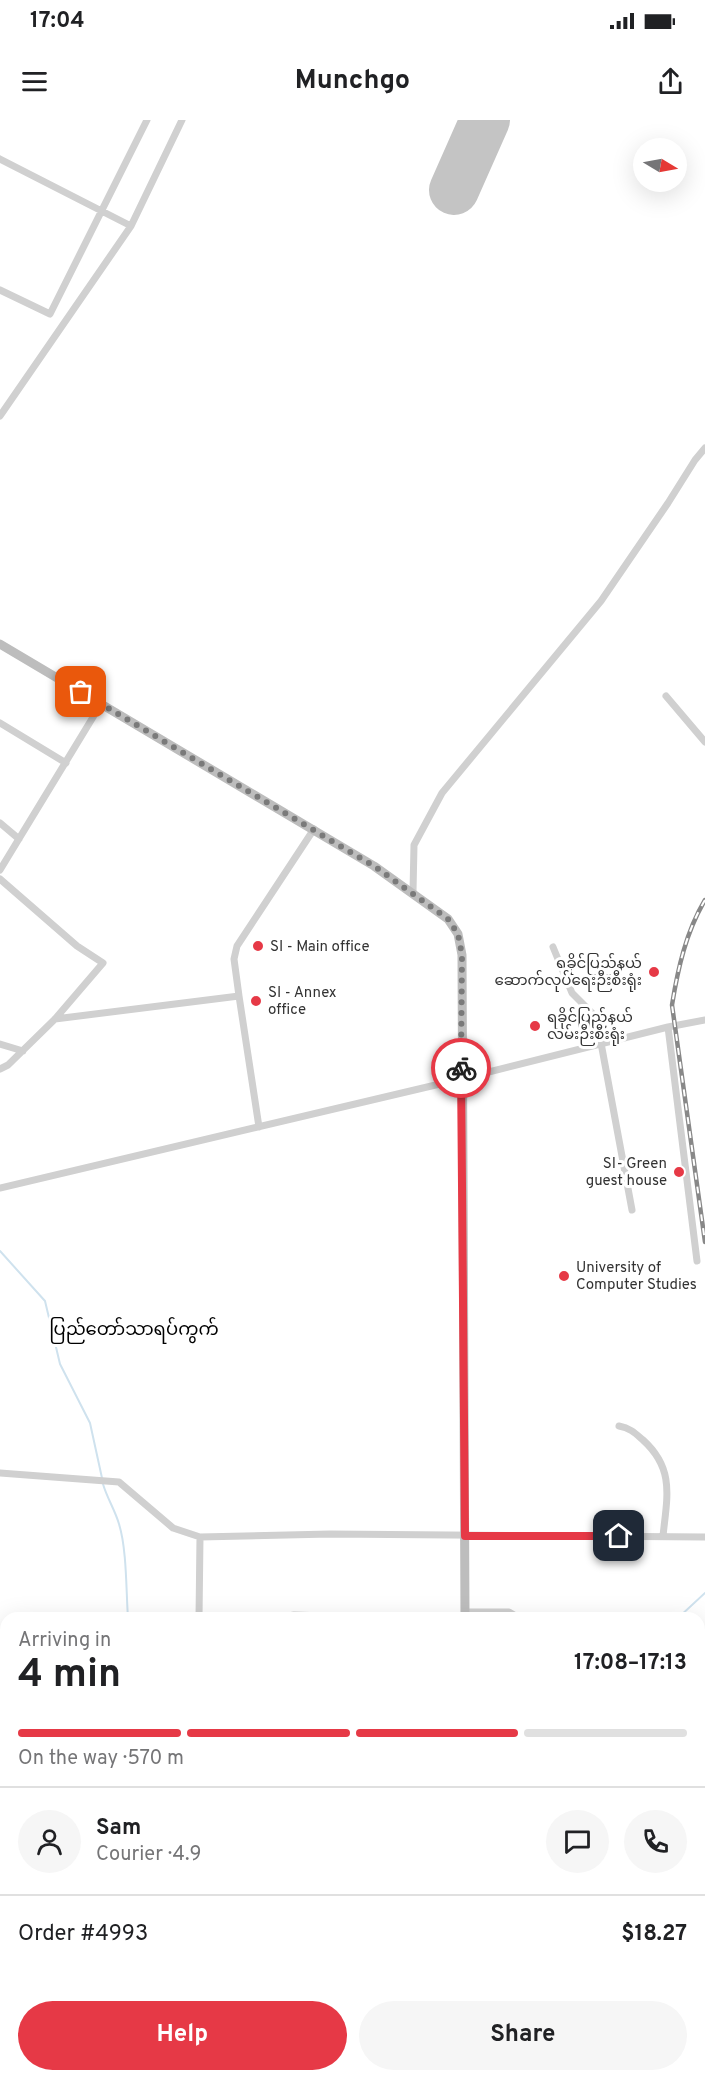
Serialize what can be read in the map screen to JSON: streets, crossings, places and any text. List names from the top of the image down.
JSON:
{
  "districts": ["ပြည်တော်သာရပ်ကွက်"],
  "places": [
    "SI - Main office",
    "ရခိုင်ပြည်နယ် ဆောက်လုပ်ရေးဉီးစီးရုံး",
    "SI - Annex office",
    "ရခိုင်ပြည်နယ် လမ်းဉီးစီးရုံး",
    "SI- Green guest house",
    "University of Computer Studies"
  ],
  "north": "right",
  "page": {
    "status": "17:04",
    "header": "Munchgo",
    "heading": ["4 min", "Arriving in", "17:08–17:13"],
    "panel": [
      "Sam",
      "Courier · 4.9",
      "Order #4993",
      "$18.27"
    ],
    "bar": "On the way · 570 m",
    "buttons": ["Help", "Share"]
  }
}
